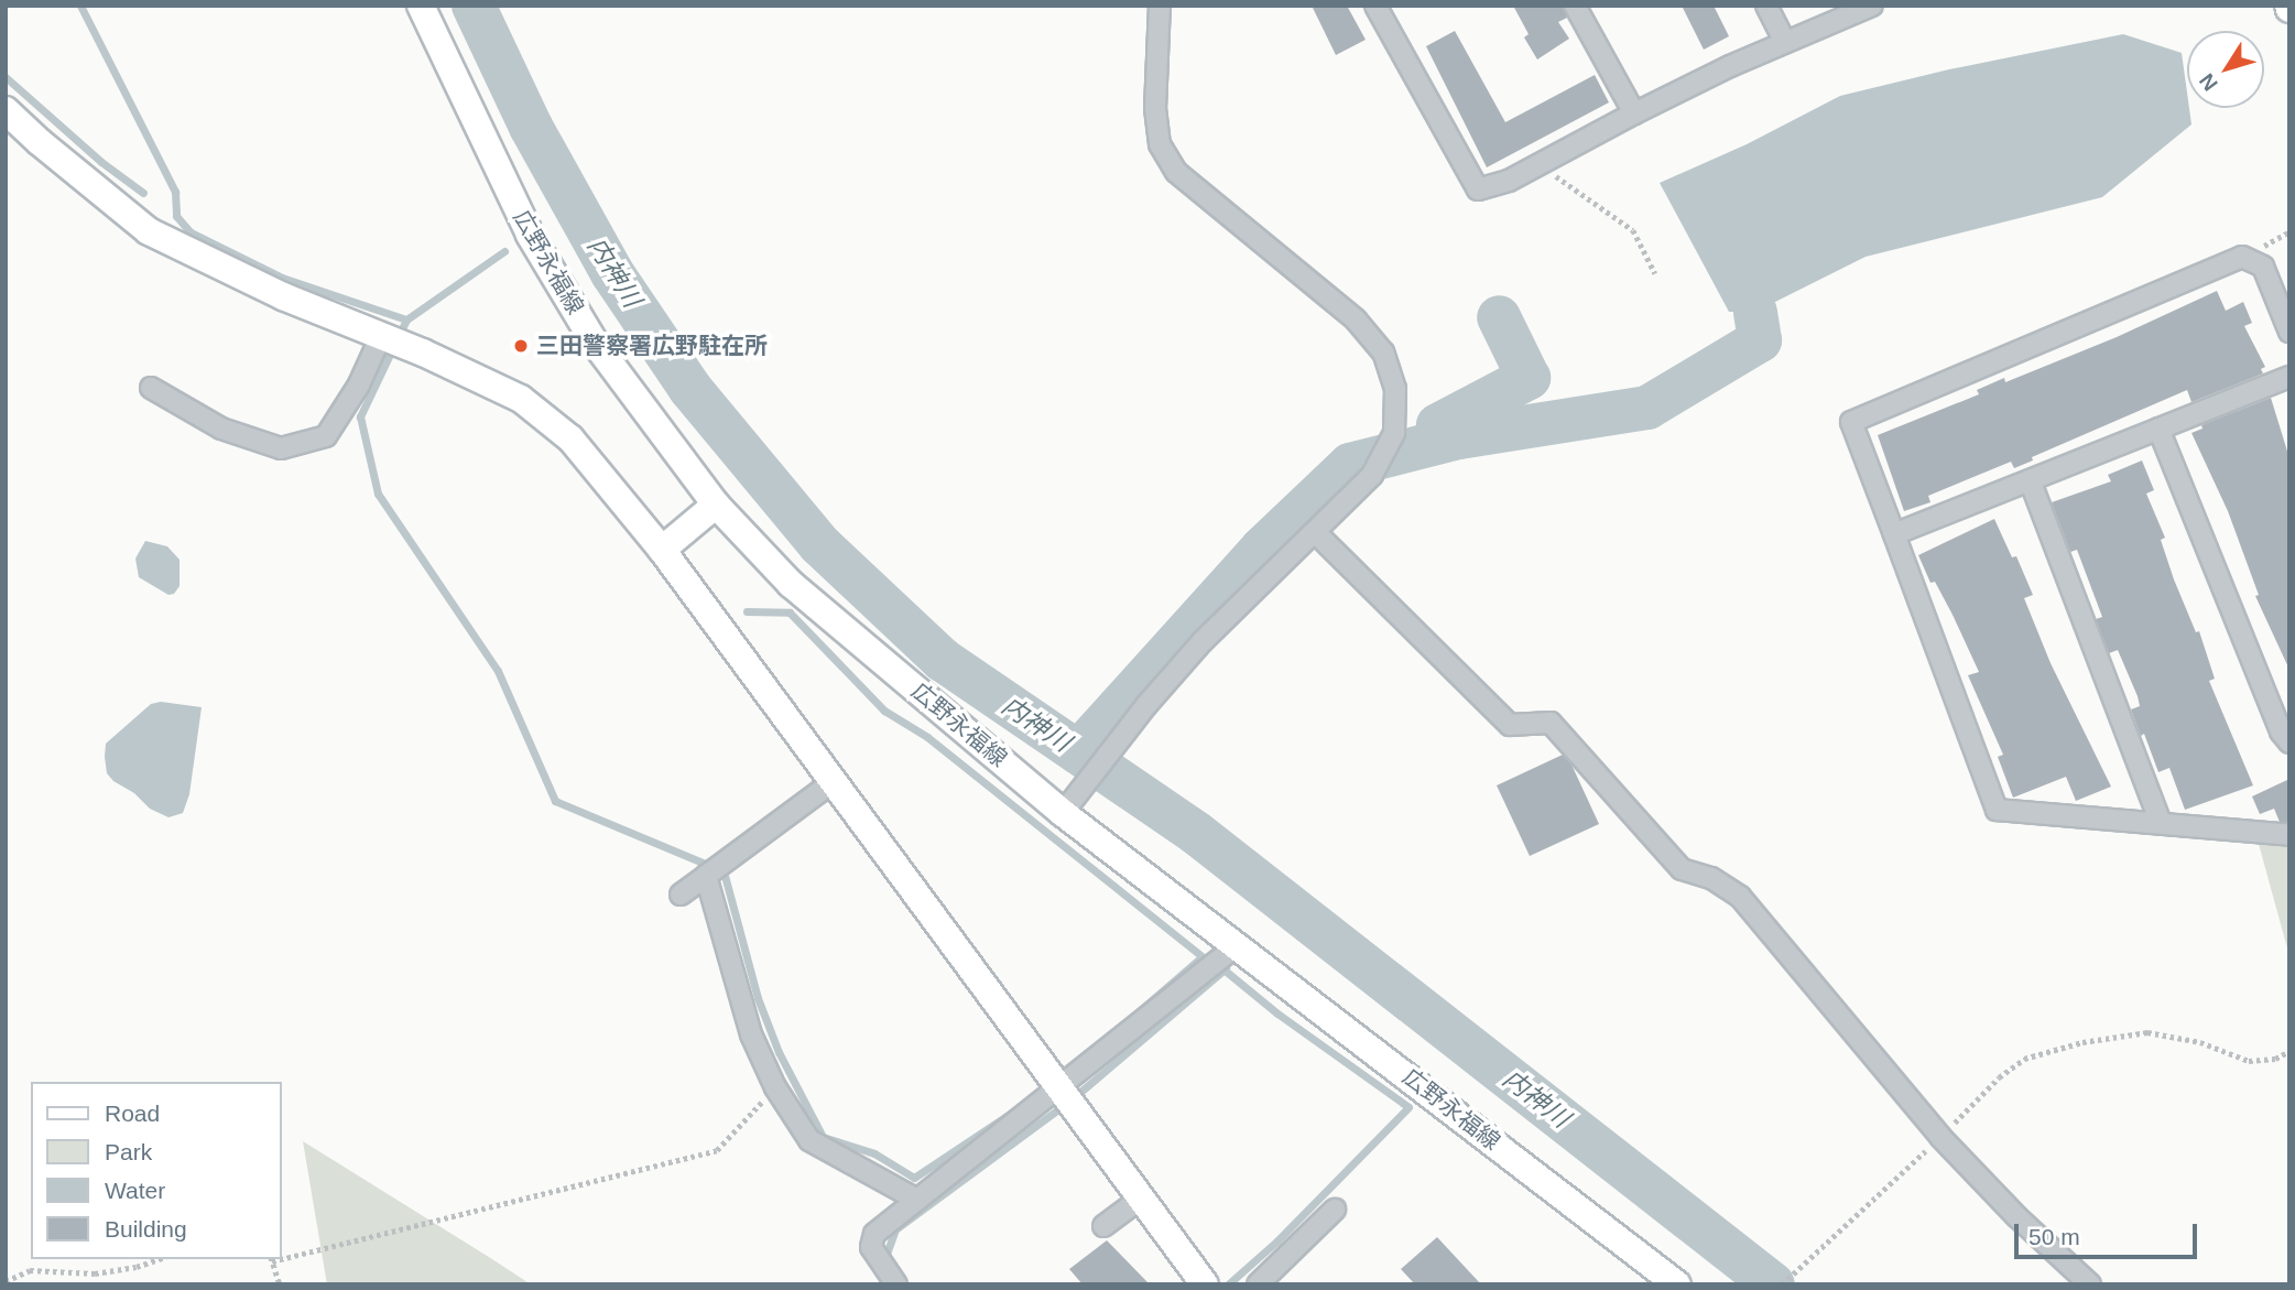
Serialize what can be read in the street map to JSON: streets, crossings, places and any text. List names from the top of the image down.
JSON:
{
  "streets": {
    "main road": ["広野永福線"]
  },
  "water": ["内神川"],
  "places": ["三田警察署広野駐在所"],
  "legend": [
    "Road",
    "Park",
    "Water",
    "Building"
  ],
  "scale_bar": "50 m",
  "north": "bottom left"
}
